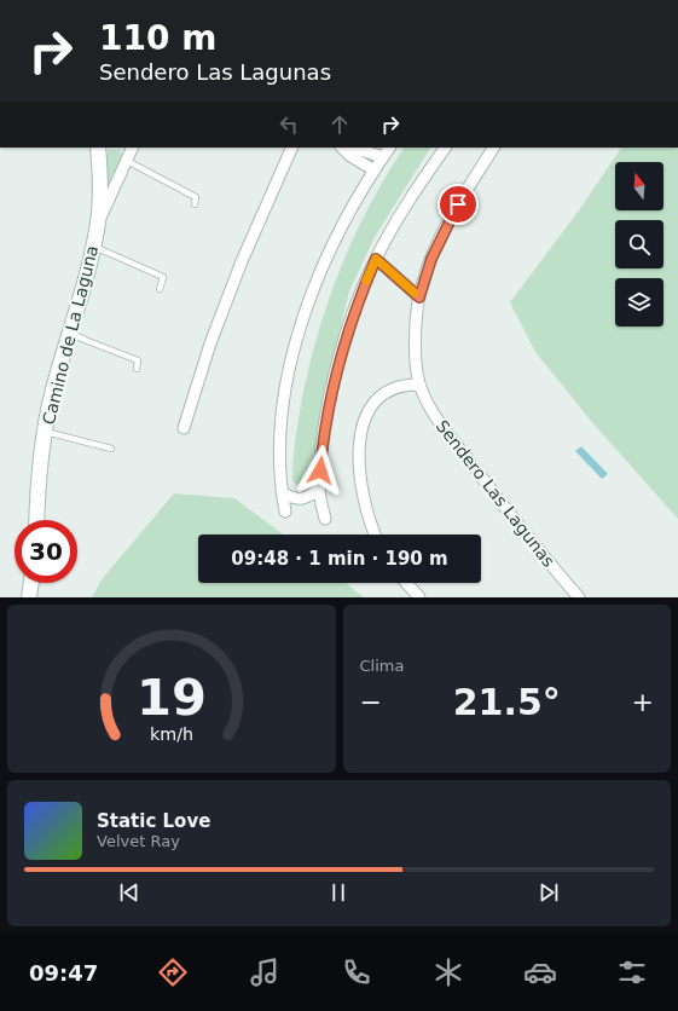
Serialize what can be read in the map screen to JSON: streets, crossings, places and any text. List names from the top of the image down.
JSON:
{
  "streets": {
    "street": ["Camino de La Laguna", "Sendero Las Lagunas"]
  },
  "north": "top",
  "page": {
    "turn": ["110 m", "Sendero Las Lagunas"],
    "limit": "30",
    "trip": "09:48 · 1 min · 190 m",
    "tile": "Clima",
    "heat": ["−", "21.5°", "+"],
    "song": ["Static Love", "Velvet Ray"],
    "tabs": "09:47",
    "gauge": ["19", "km/h"]
  }
}
